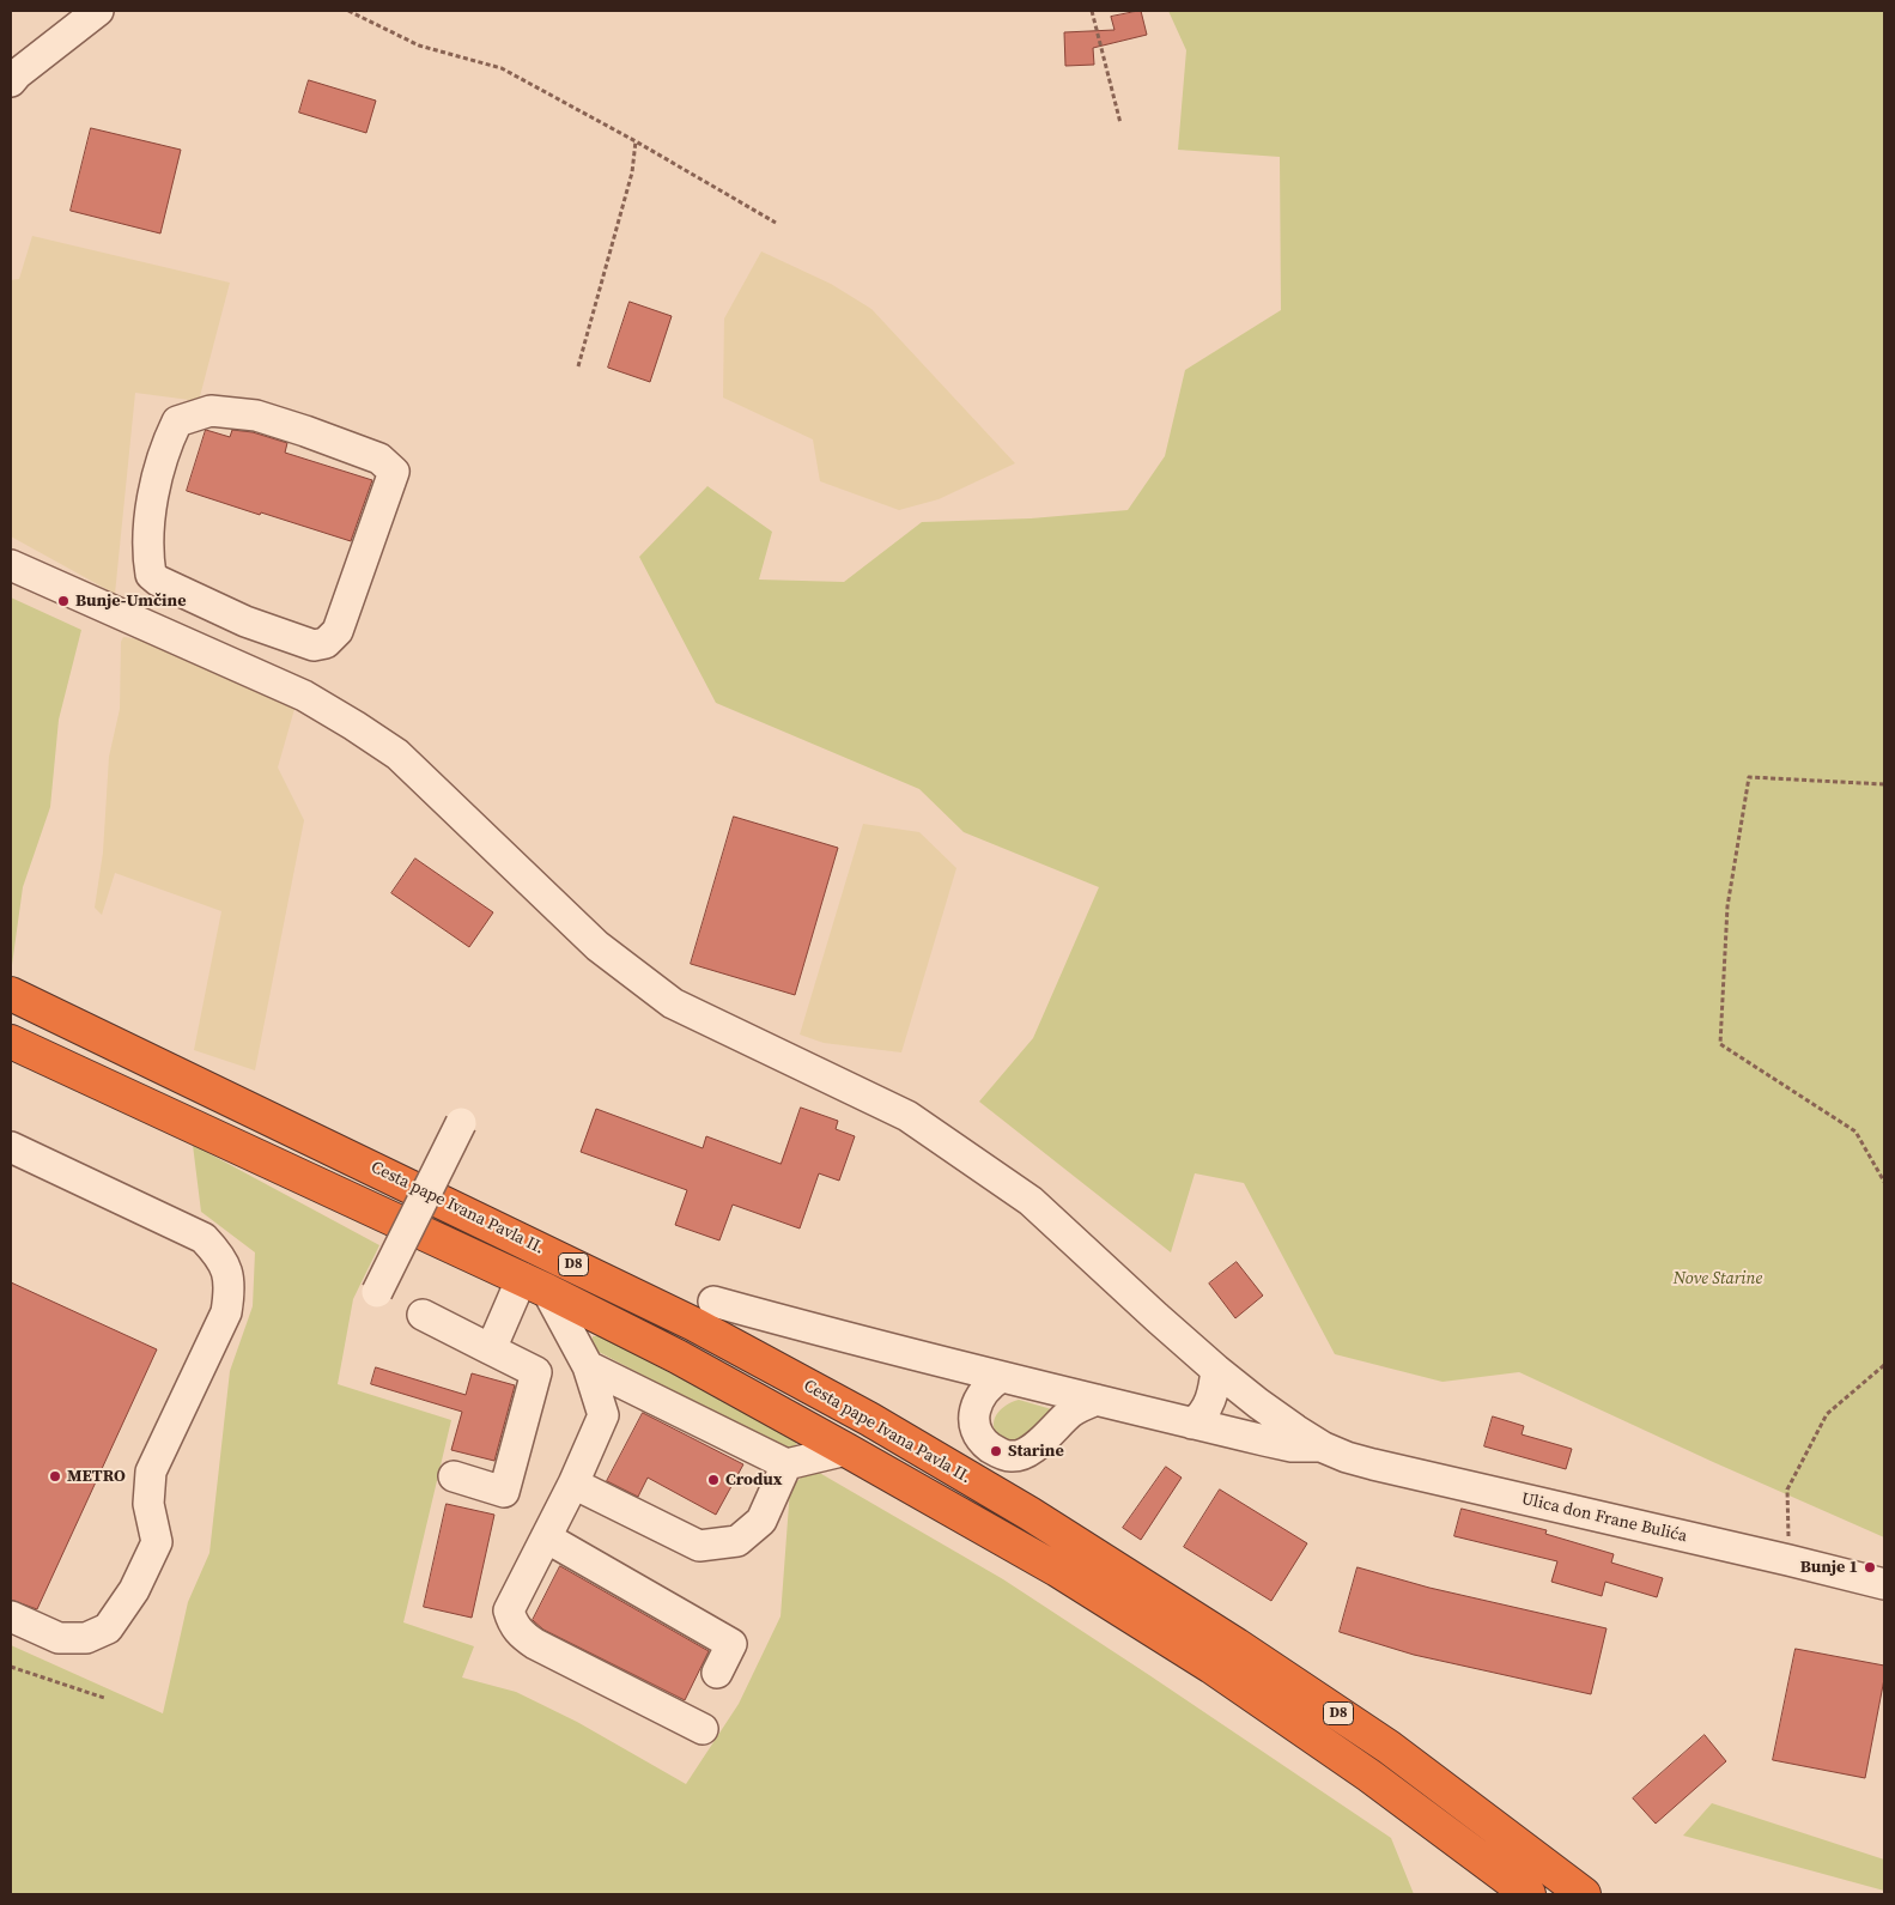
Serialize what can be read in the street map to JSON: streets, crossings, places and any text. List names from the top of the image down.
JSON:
{
  "streets": {
    "highway": ["Cesta pape Ivana Pavla II.", "D8"],
    "street": ["Ulica don Frane Bulića"]
  },
  "parks": ["Nove Starine"],
  "places": [
    "Bunje-Umčine",
    "Starine",
    "METRO",
    "Crodux",
    "Bunje 1"
  ]
}
